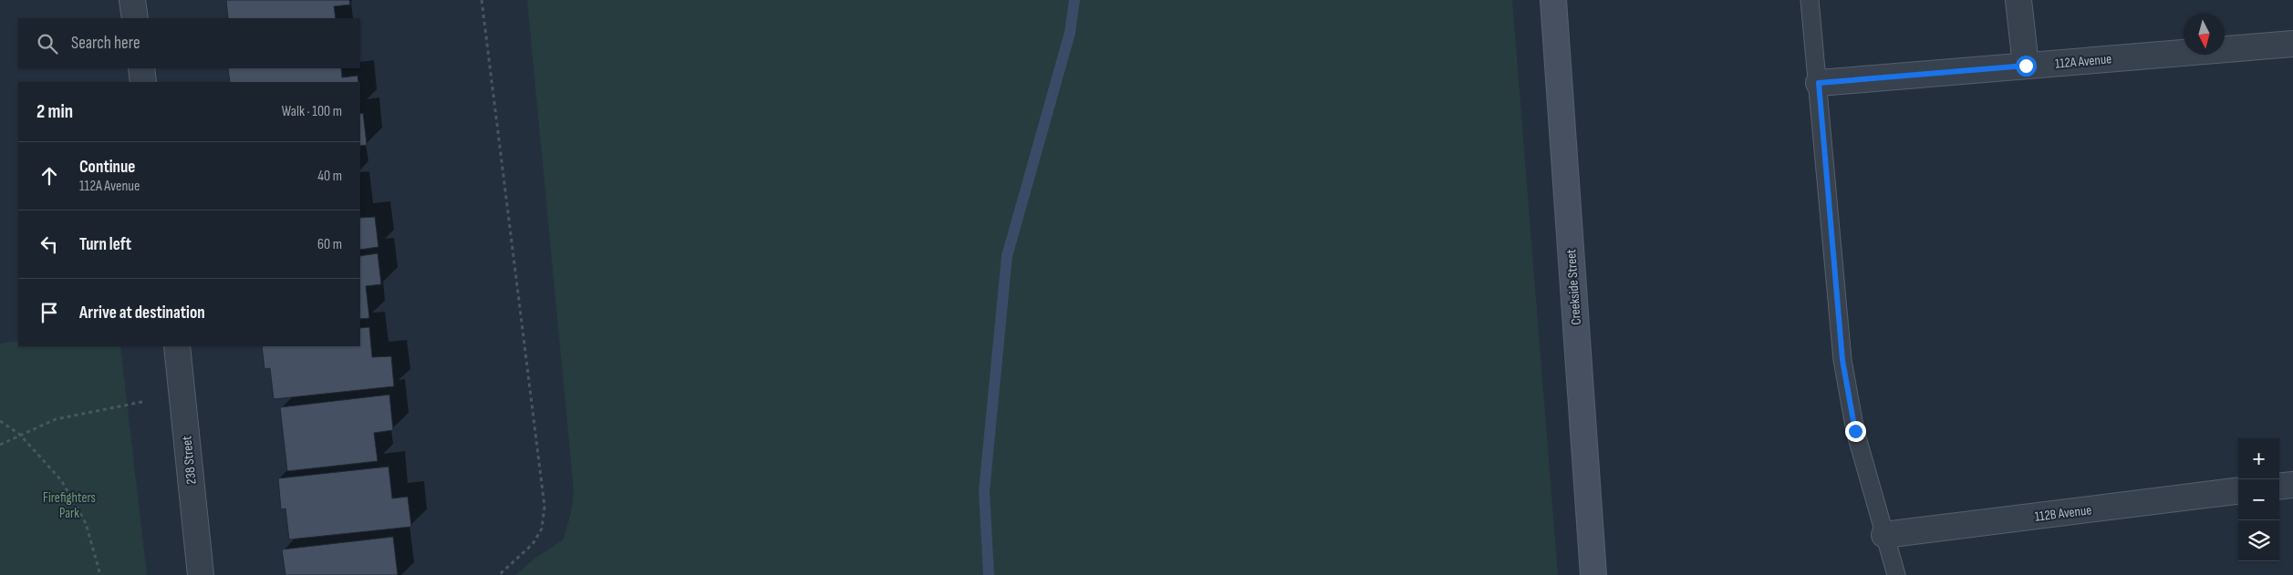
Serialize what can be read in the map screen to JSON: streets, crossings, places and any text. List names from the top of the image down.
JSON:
{
  "streets": {
    "street": [
      "112A Avenue",
      "Creekside Street",
      "238 Street",
      "112B Avenue"
    ]
  },
  "parks": ["Firefighters Park"],
  "north": "bottom",
  "page": {
    "search": "Search here",
    "heading": ["2 min", "Walk · 100 m"],
    "list": [
      ["Continue", "112A Avenue", "40 m"],
      ["Turn left", "60 m"],
      "Arrive at destination"
    ],
    "map_buttons": ["+", "−"]
  }
}
